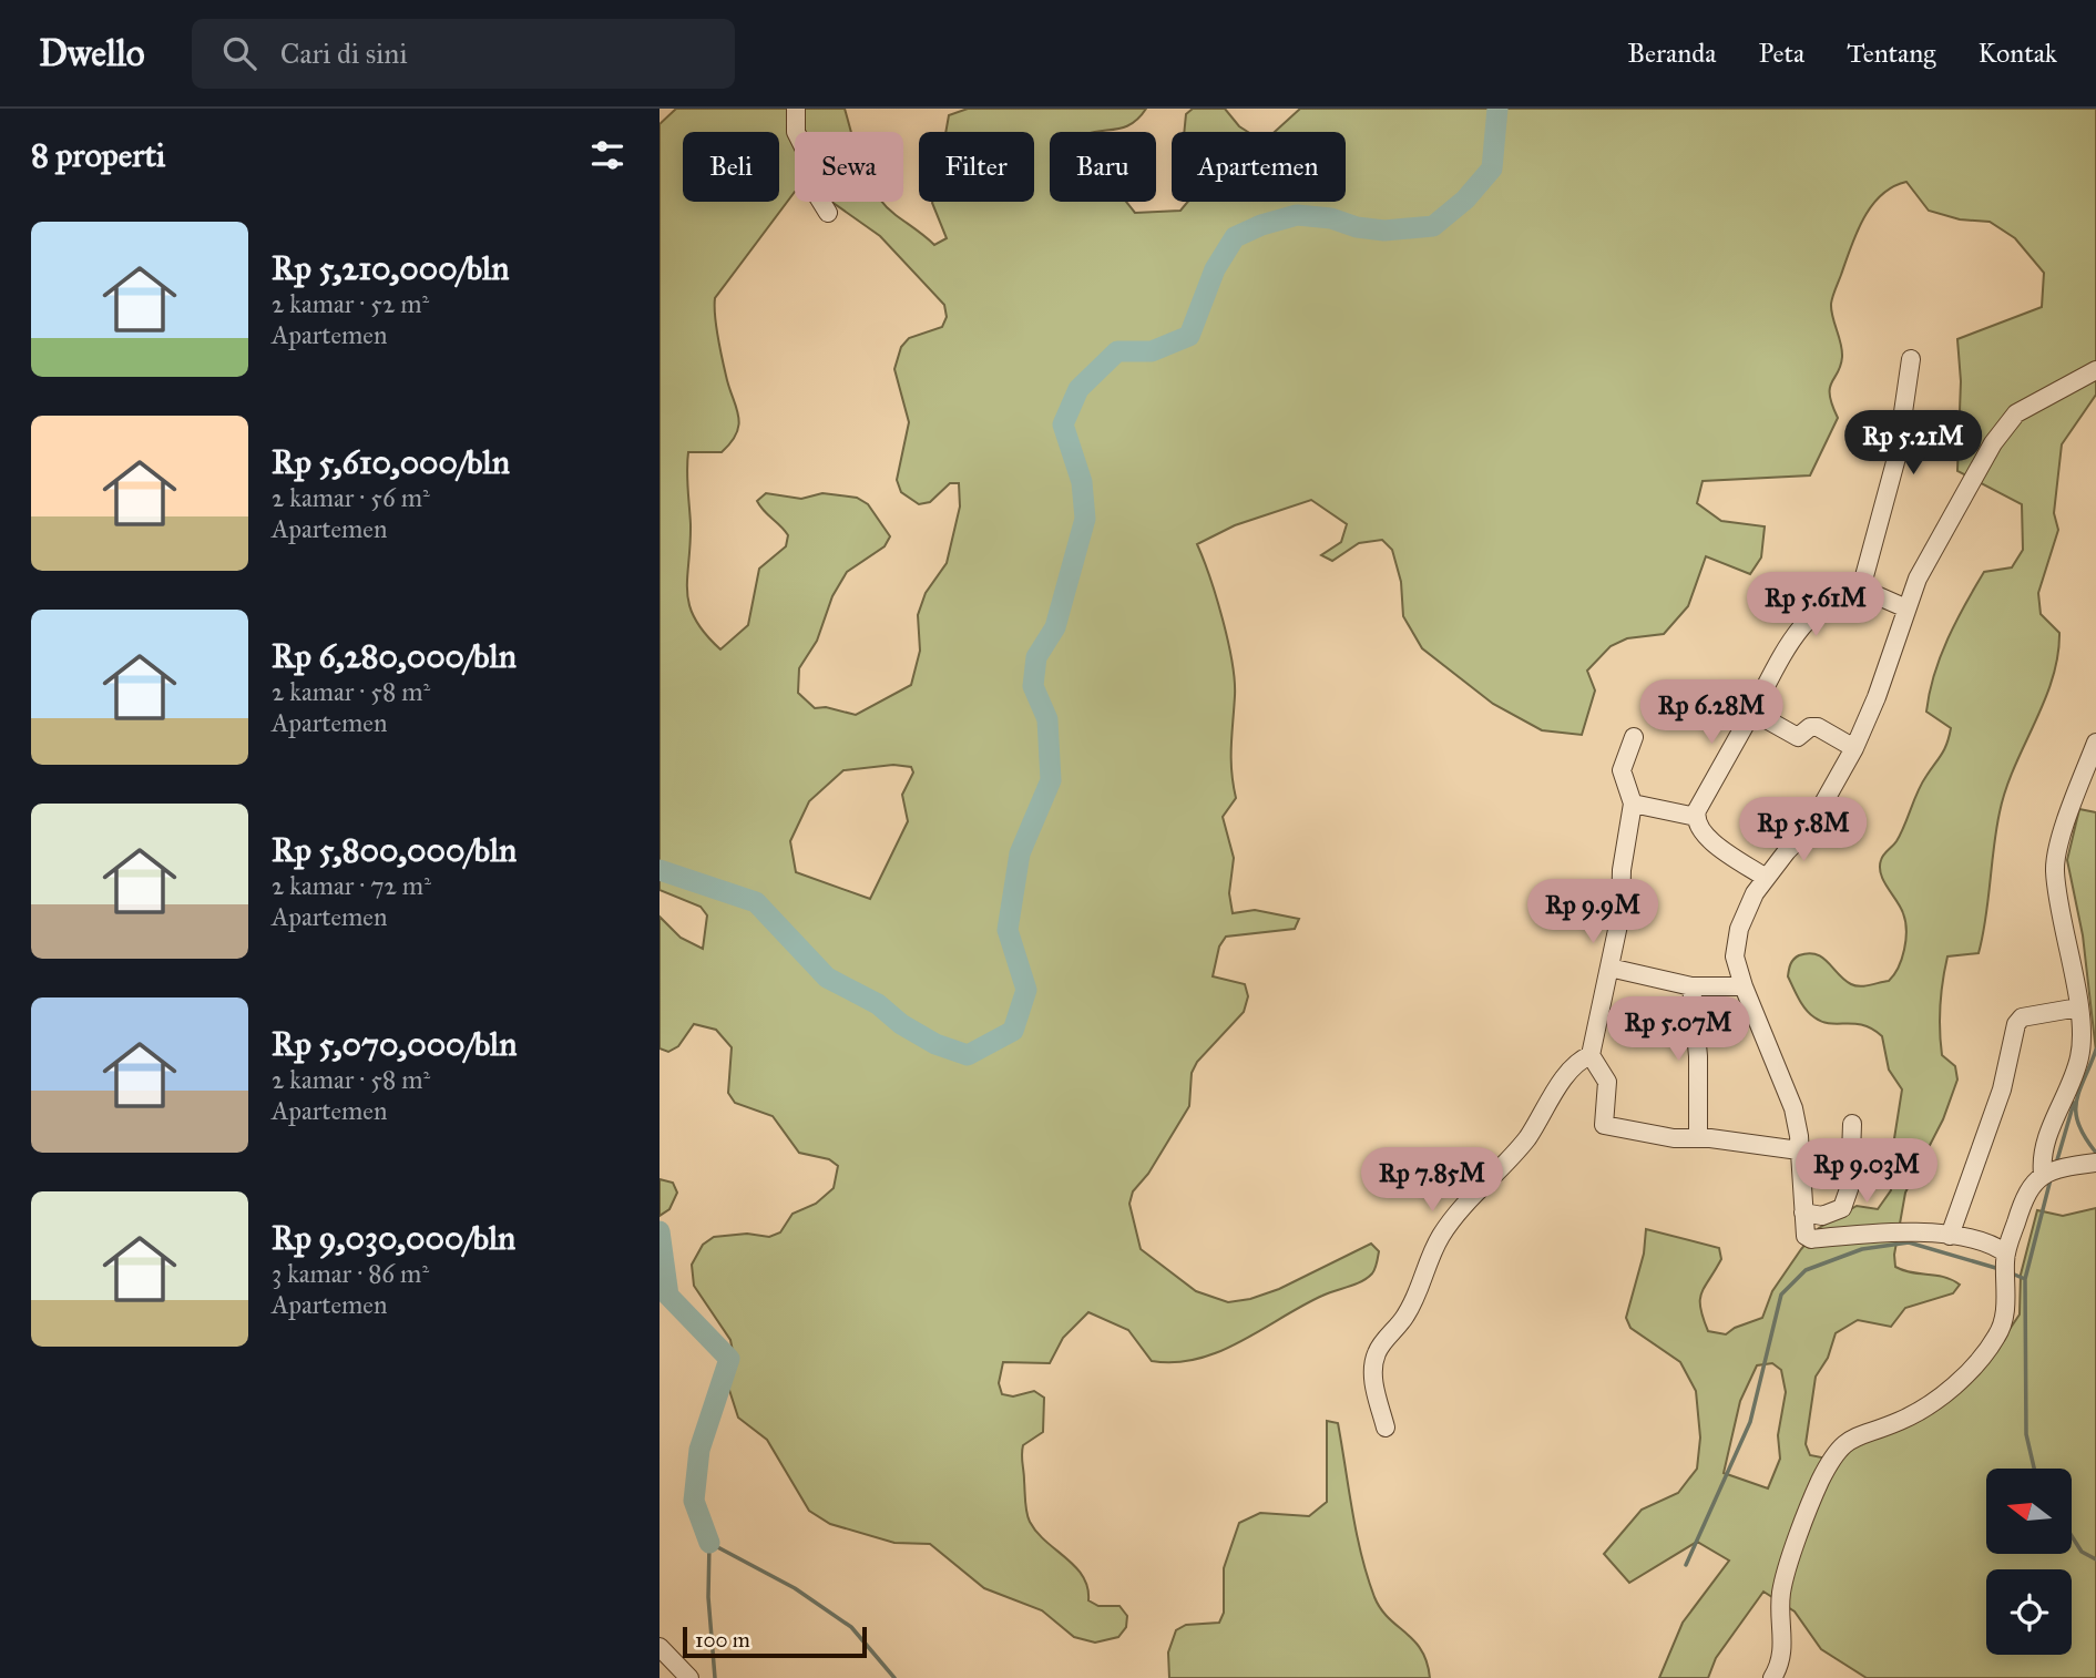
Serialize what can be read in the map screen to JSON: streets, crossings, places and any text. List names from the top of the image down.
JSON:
{
  "scale_bar": "100 m",
  "north": "left",
  "page": {
    "header": "Dwello",
    "search": "Cari di sini",
    "nav": [
      "Beranda",
      "Peta",
      "Tentang",
      "Kontak"
    ],
    "heading": "8 properti",
    "chip": [
      "Beli",
      "Sewa",
      "Filter",
      "Baru",
      "Apartemen"
    ],
    "list": [
      {
        "name": "Rp 5,210,000/bln",
        "note": "2 kamar · 52 m² · Apartemen"
      },
      {
        "name": "Rp 5,610,000/bln",
        "note": "2 kamar · 56 m² · Apartemen"
      },
      {
        "name": "Rp 6,280,000/bln",
        "note": "2 kamar · 58 m² · Apartemen"
      },
      {
        "name": "Rp 5,800,000/bln",
        "note": "2 kamar · 72 m² · Apartemen"
      },
      {
        "name": "Rp 5,070,000/bln",
        "note": "2 kamar · 58 m² · Apartemen"
      },
      {
        "name": "Rp 9,030,000/bln",
        "note": "3 kamar · 86 m² · Apartemen"
      }
    ],
    "price": [
      "Rp 5.21M",
      "Rp 5.61M",
      "Rp 6.28M",
      "Rp 5.8M",
      "Rp 9.9M",
      "Rp 5.07M",
      "Rp 9.03M",
      "Rp 7.85M"
    ],
    "scale": "100 m"
  }
}
